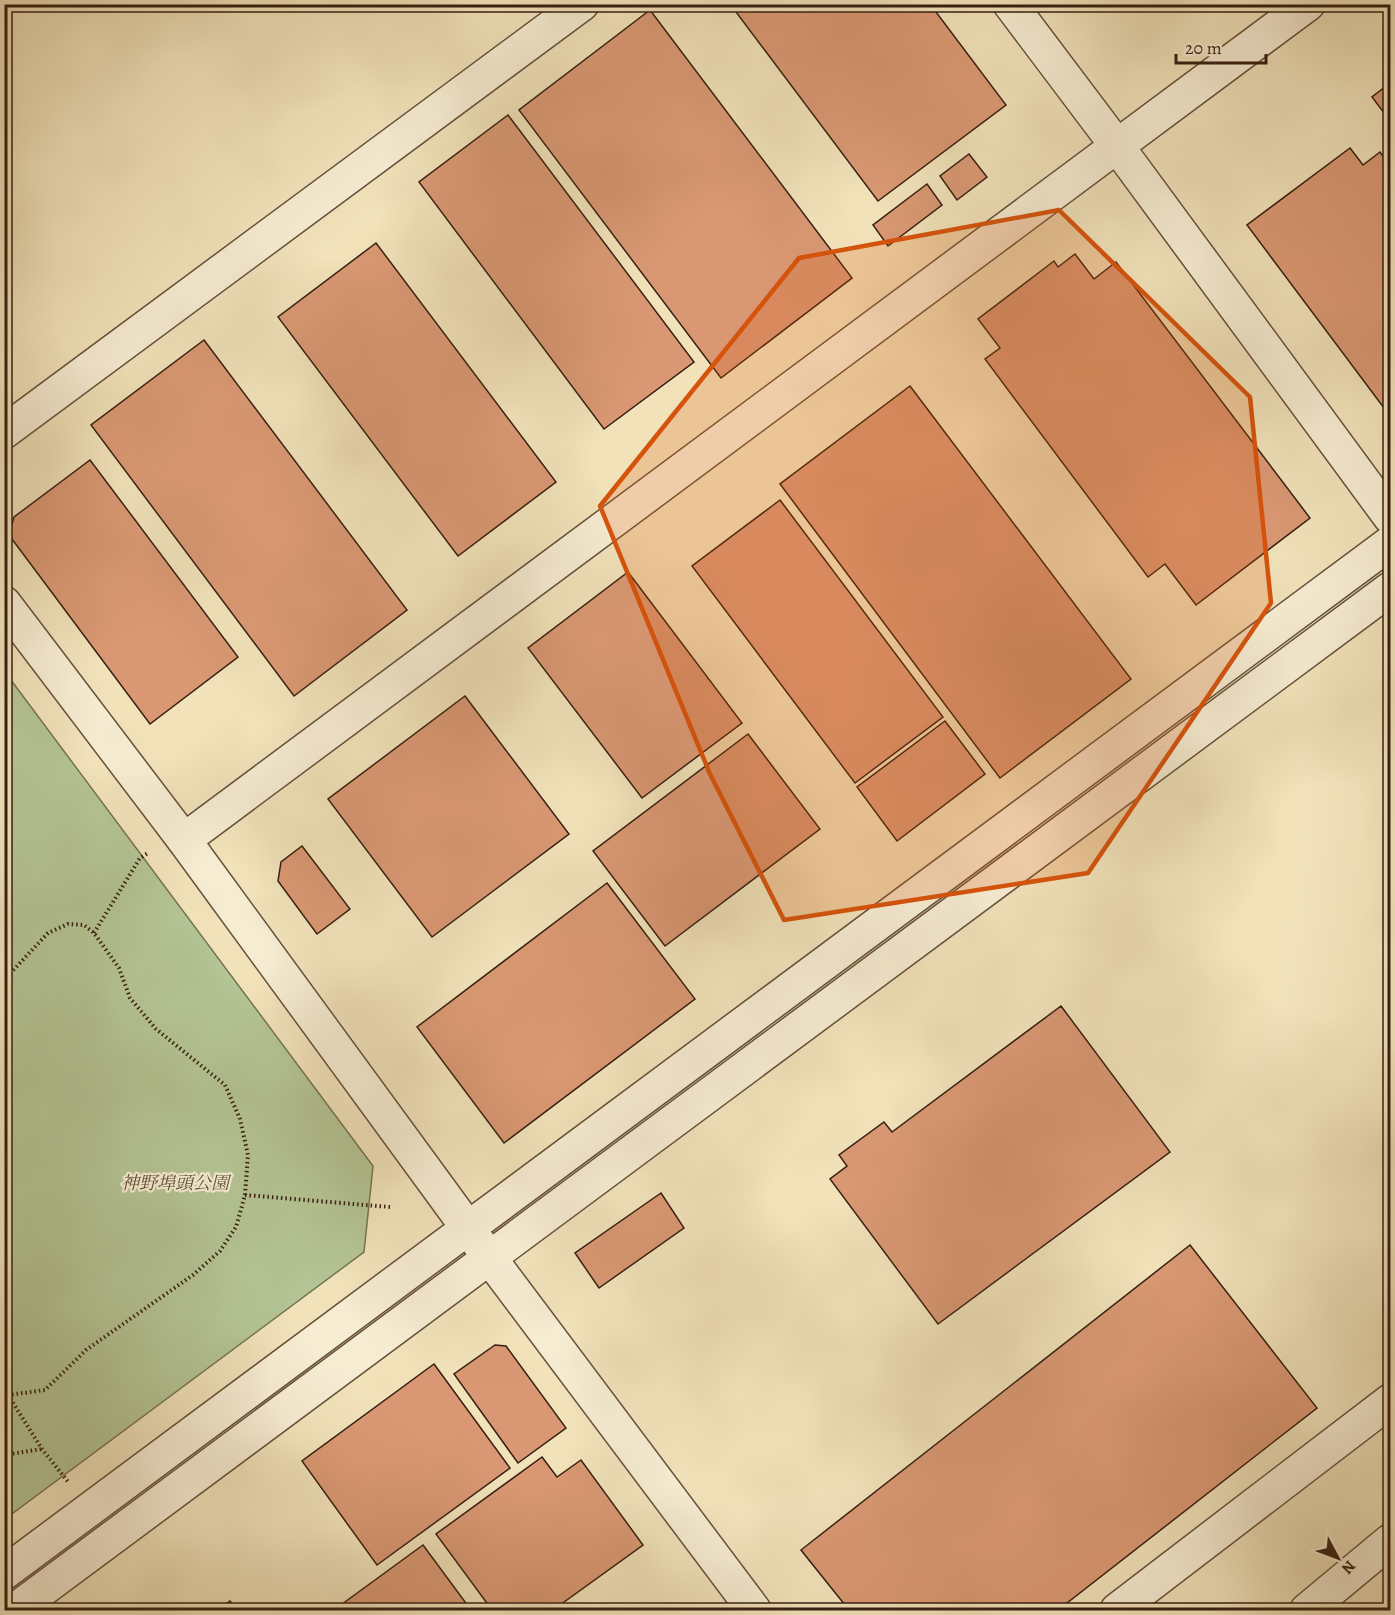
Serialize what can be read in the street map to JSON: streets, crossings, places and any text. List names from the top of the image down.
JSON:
{
  "parks": ["神野埠頭公園"],
  "scale_bar": "20 m",
  "north": "bottom right"
}
